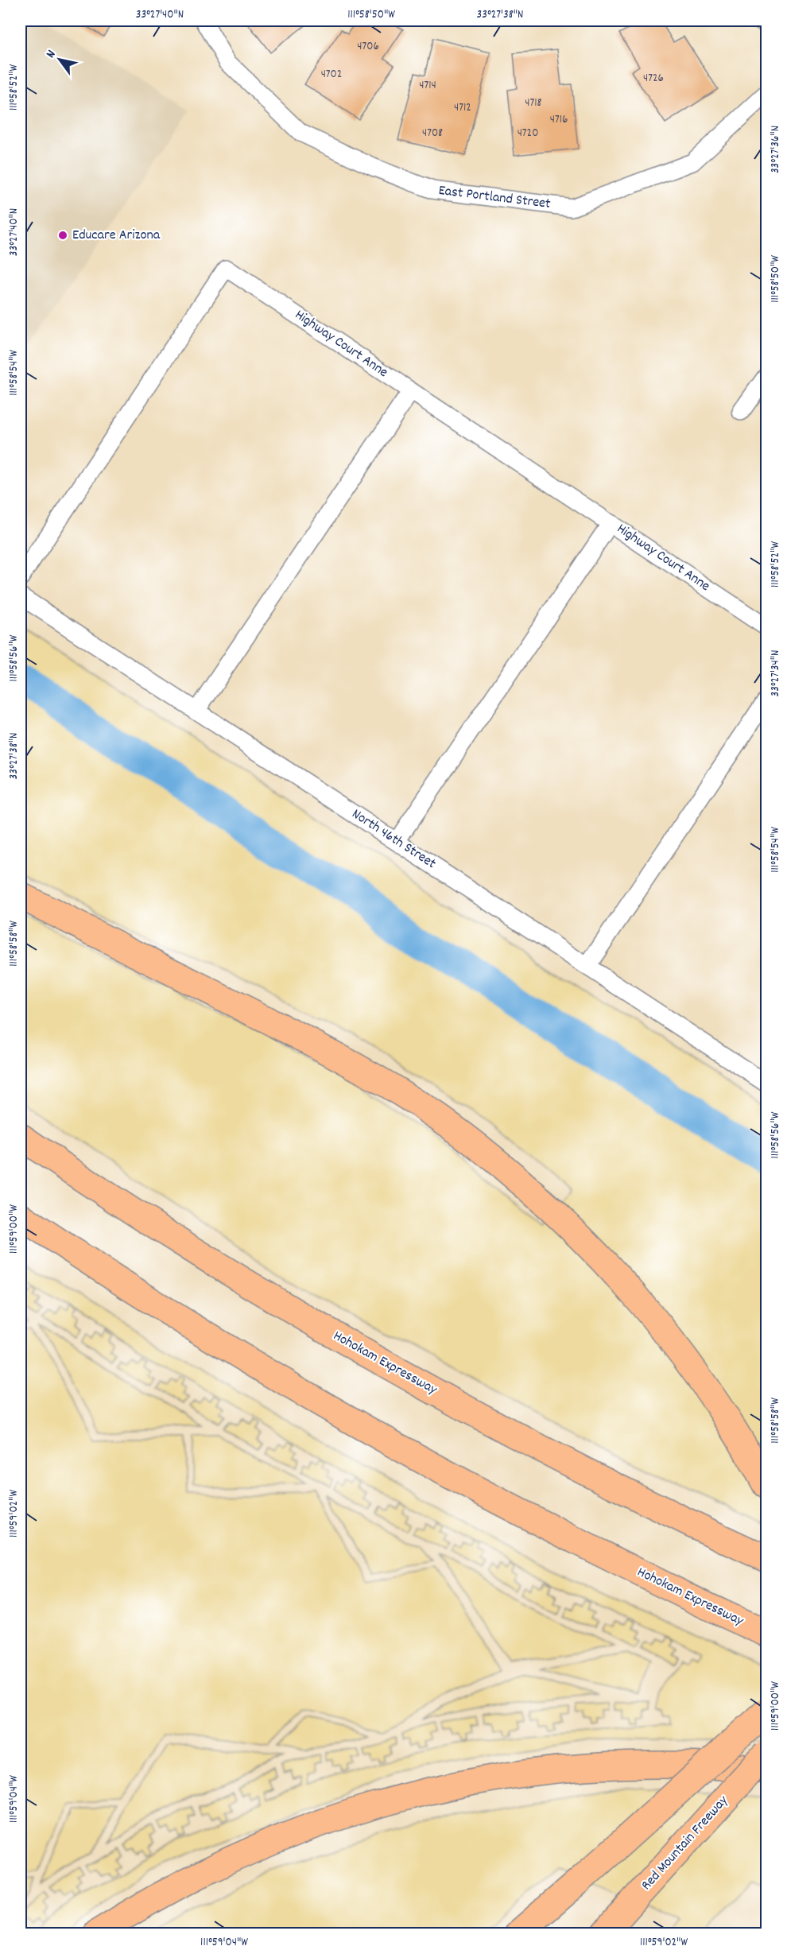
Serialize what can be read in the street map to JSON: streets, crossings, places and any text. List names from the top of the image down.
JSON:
{
  "streets": {
    "highway": ["Hohokam Expressway", "Red Mountain Freeway"],
    "lane": ["East Portland Street", "Highway Court Anne", "North 46th Street"]
  },
  "places": ["Educare Arizona"],
  "house_numbers": [
    "4706",
    "4702",
    "4726",
    "4714",
    "4718",
    "4712",
    "4716",
    "4708",
    "4720"
  ],
  "north": "top left",
  "coordinates": [
    "33°27'40\"N",
    "111°58'50\"W",
    "33°27'38\"N",
    "111°58'52\"W",
    "33°27'36\"N",
    "111°58'54\"W",
    "111°58'56\"W",
    "33°27'34\"N",
    "111°58'58\"W",
    "111°59'00\"W",
    "111°59'02\"W",
    "111°59'04\"W"
  ]
}
